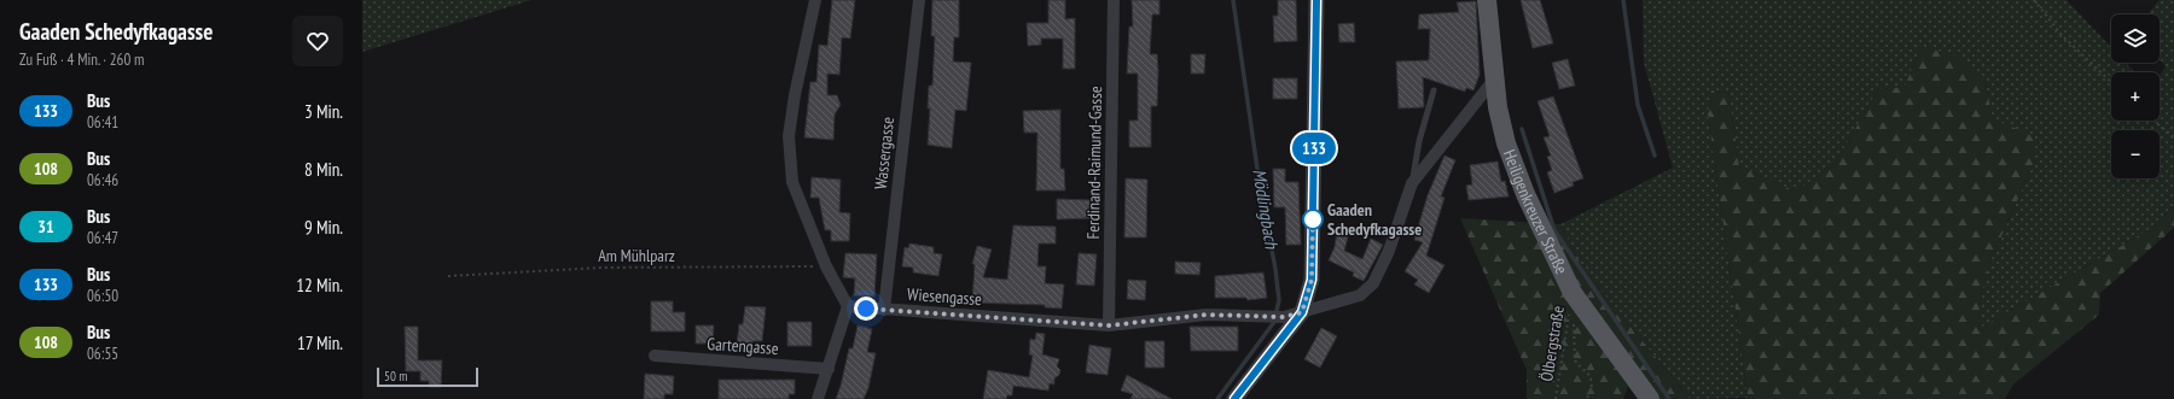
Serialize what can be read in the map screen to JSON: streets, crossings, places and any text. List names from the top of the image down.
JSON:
{
  "streets": {
    "main road": ["Heiligenkreuzer Straße"],
    "street": [
      "Wassergasse",
      "Ferdinand-Raimund-Gasse",
      "Wiesengasse",
      "Gartengasse"
    ],
    "path": ["Am Mühlparz", "Ölbergstraße"]
  },
  "crossings": [
    ["Wassergasse", "Wiesengasse"],
    ["Ferdinand-Raimund-Gasse", "Wiesengasse"],
    ["Heiligenkreuzer Straße", "Wiesengasse"],
    ["Heiligenkreuzer Straße", "Ölbergstraße"]
  ],
  "water": ["Mödlingbach"],
  "places": ["Gaaden Schedyfkagasse"],
  "lines": ["bus line 133"],
  "scale_bar": "50 m",
  "page": {
    "heading": ["Gaaden Schedyfkagasse", "Zu Fuß · 4 Min. · 260 m"],
    "on_map": "133",
    "map_buttons": ["+", "−"],
    "list": [
      {
        "mark": "133",
        "name": "Bus",
        "note": "06:41",
        "value": "3 Min."
      },
      {
        "mark": "108",
        "name": "Bus",
        "note": "06:46",
        "value": "8 Min."
      },
      {
        "mark": "31",
        "name": "Bus",
        "note": "06:47",
        "value": "9 Min."
      },
      {
        "mark": "133",
        "name": "Bus",
        "note": "06:50",
        "value": "12 Min."
      },
      {
        "mark": "108",
        "name": "Bus",
        "note": "06:55",
        "value": "17 Min."
      }
    ],
    "scale": "50 m"
  }
}
